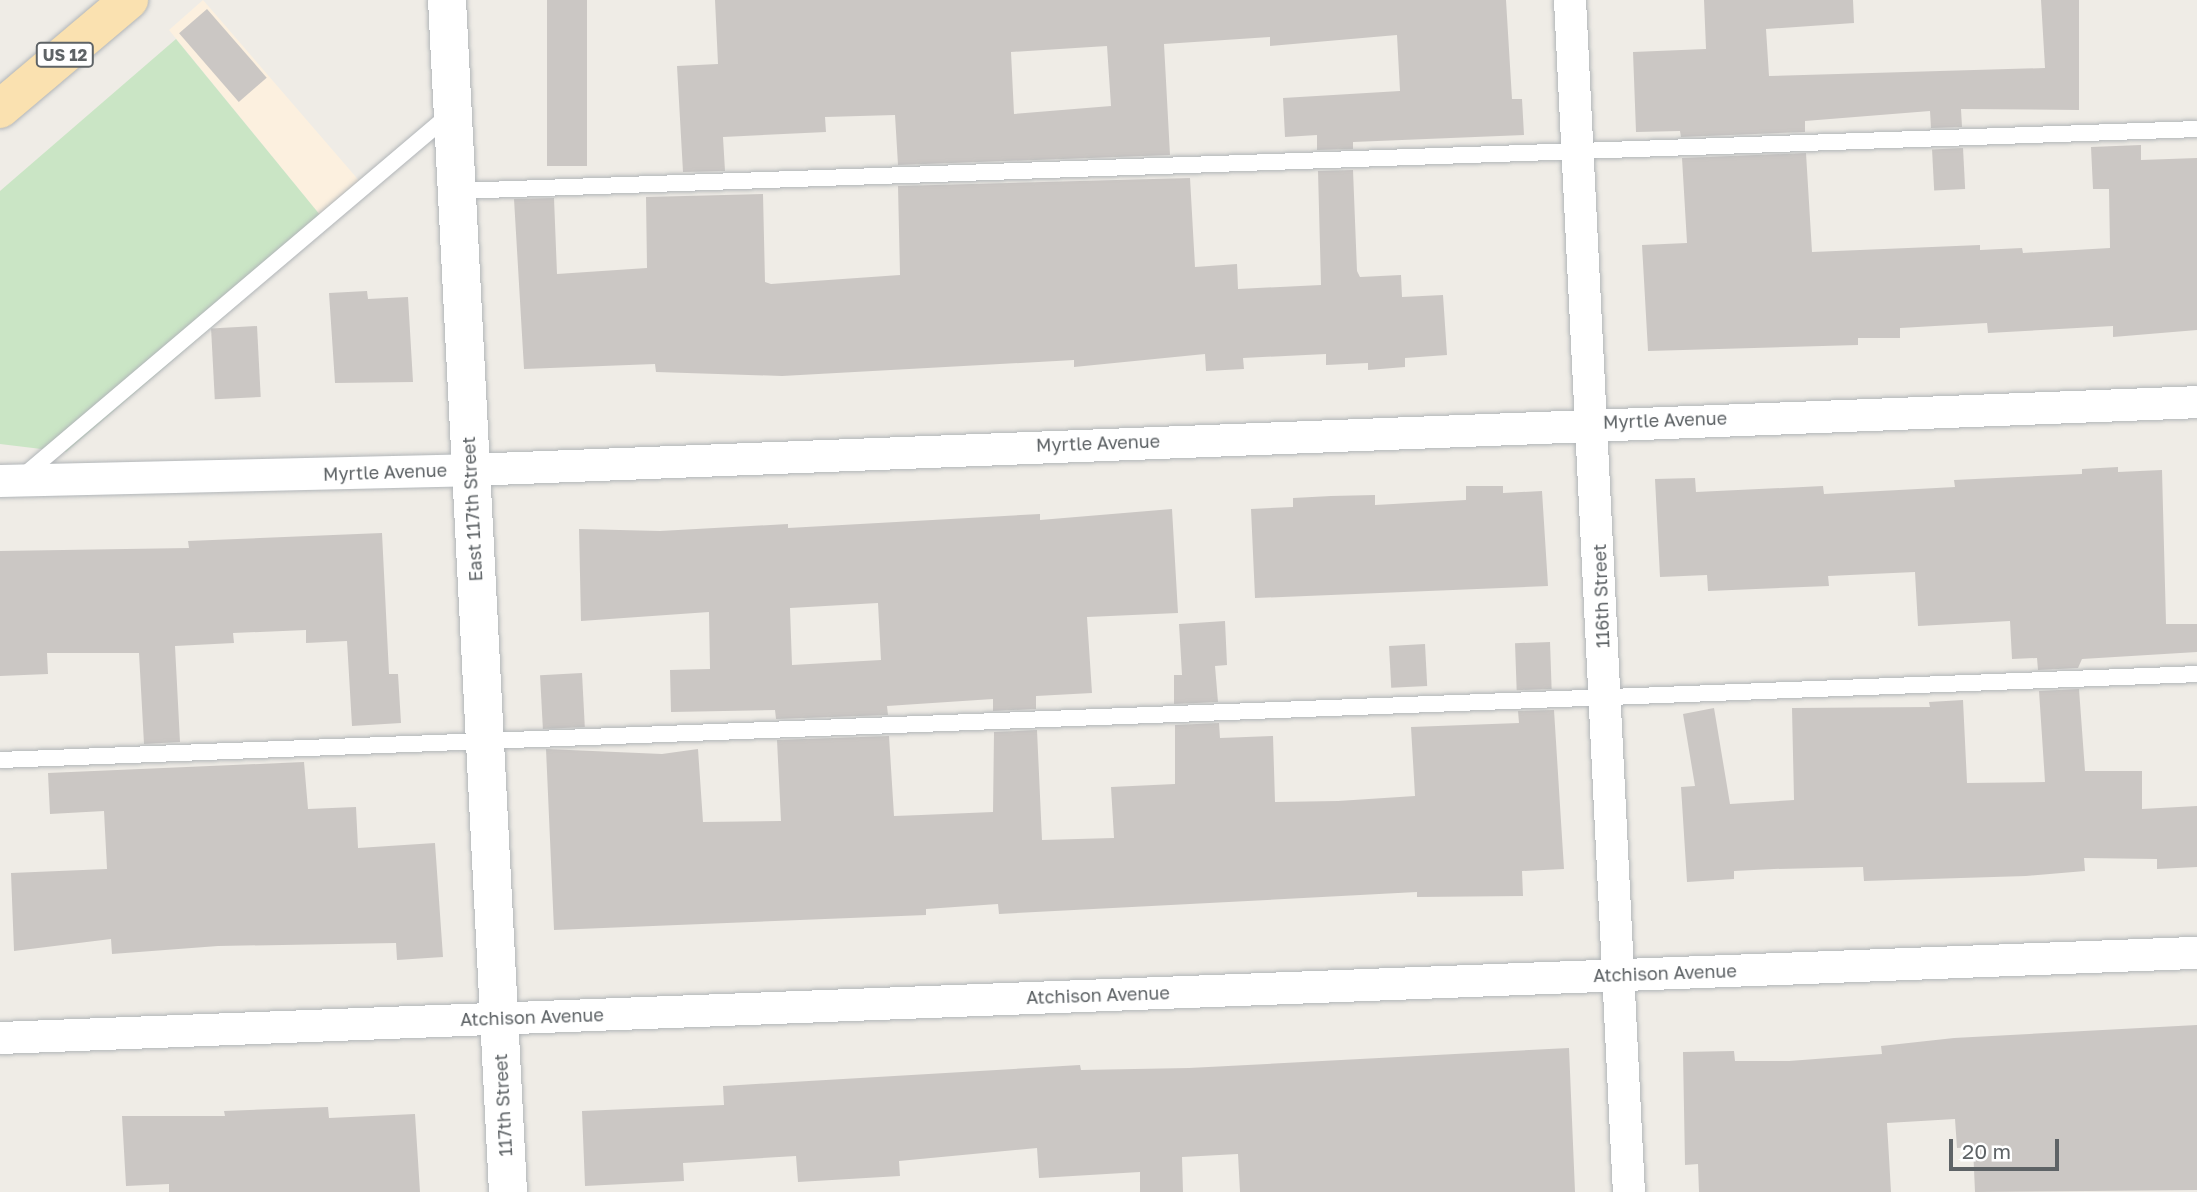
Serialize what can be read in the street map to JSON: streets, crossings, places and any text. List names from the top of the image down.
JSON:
{
  "streets": {
    "main road": ["US 12"],
    "street": [
      "Myrtle Avenue",
      "East 117th Street",
      "116th Street",
      "Atchison Avenue",
      "117th Street"
    ]
  },
  "crossings": [
    ["Myrtle Avenue", "East 117th Street"],
    ["Myrtle Avenue", "116th Street"],
    ["East 117th Street", "Atchison Avenue"],
    ["East 117th Street", "117th Street"],
    ["116th Street", "Atchison Avenue"],
    ["Atchison Avenue", "117th Street"]
  ],
  "scale_bar": "20 m"
}
